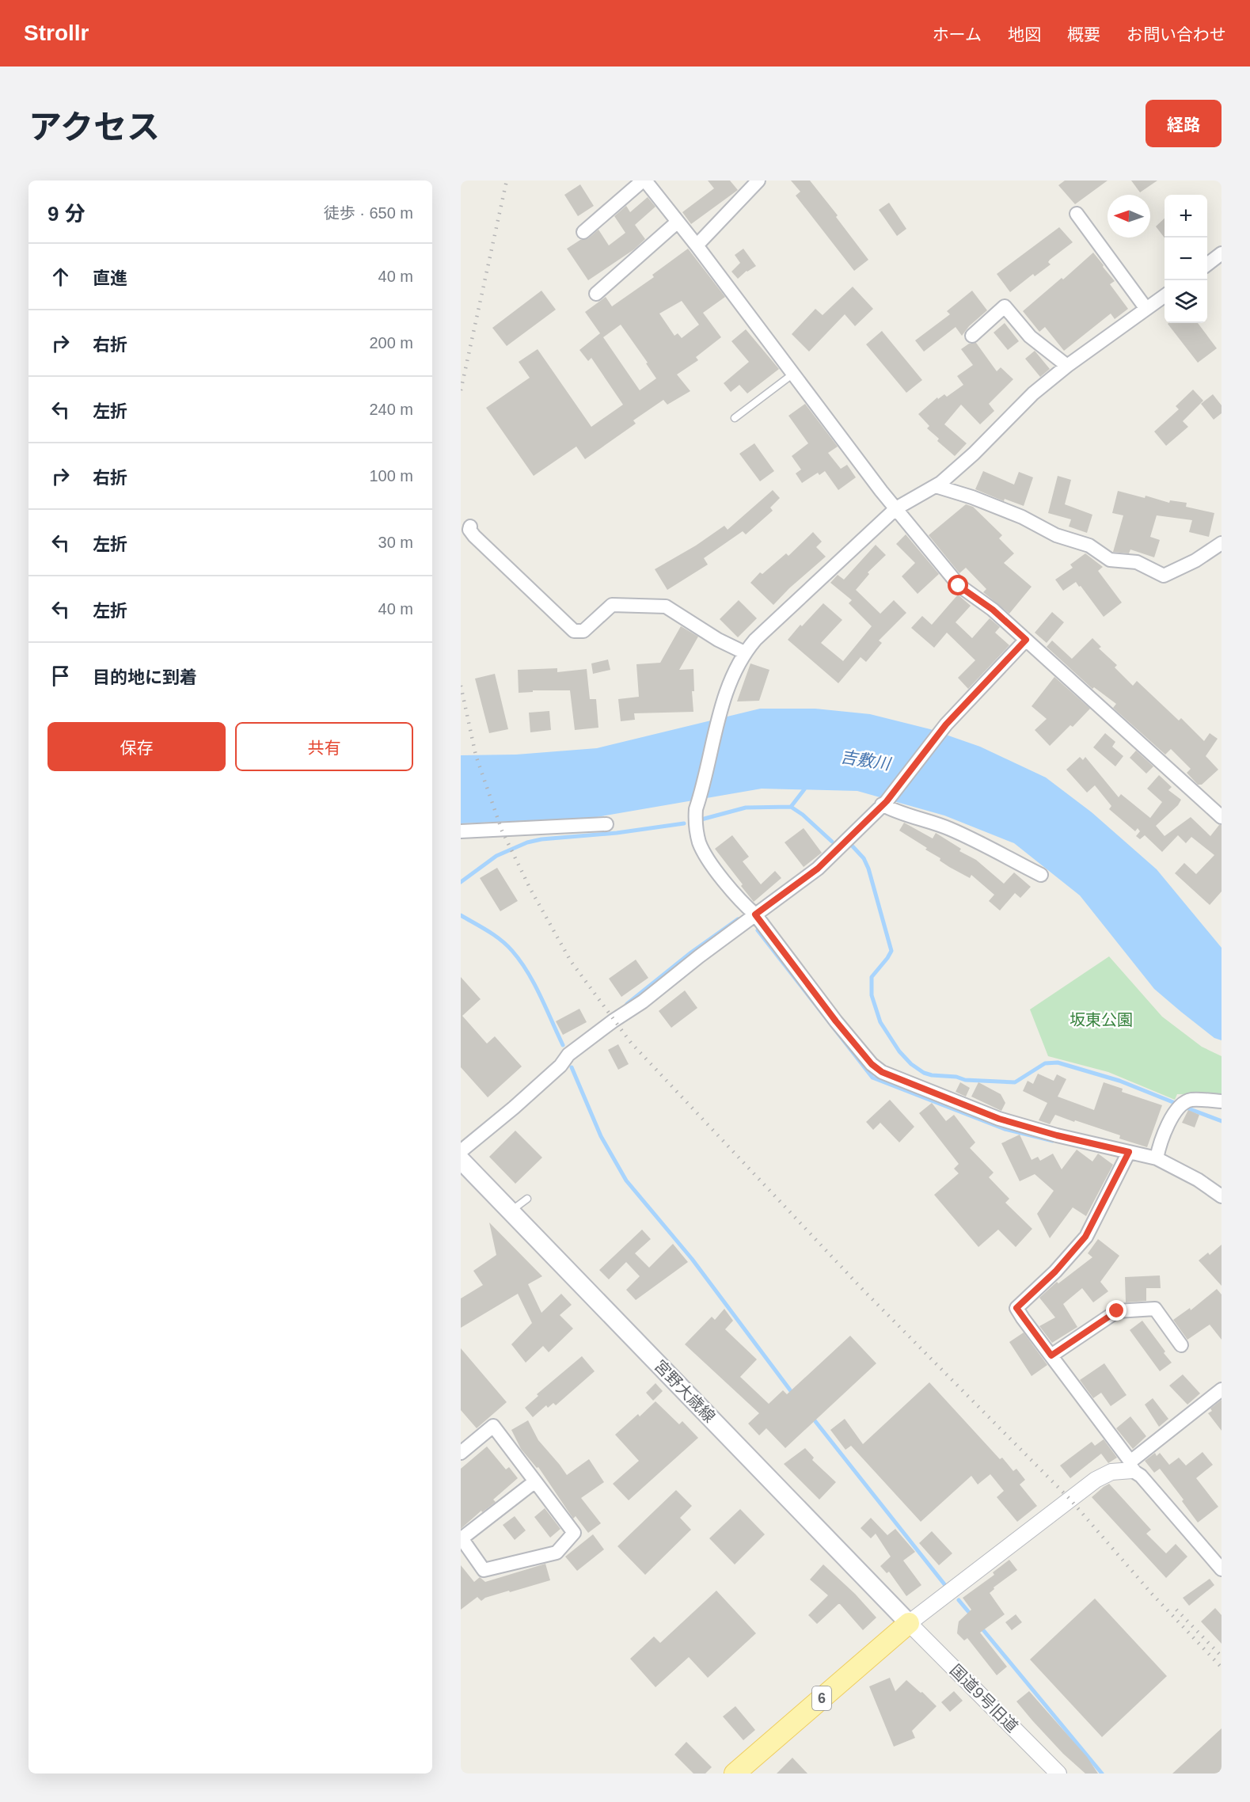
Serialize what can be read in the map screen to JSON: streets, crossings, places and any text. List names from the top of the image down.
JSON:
{
  "streets": {
    "main road": ["宮野大歳線", "6"],
    "street": ["国道9号旧道"]
  },
  "crossings": [
    ["宮野大歳線", "6"],
    ["宮野大歳線", "国道9号旧道"],
    ["6", "国道9号旧道"]
  ],
  "water": ["吉敷川"],
  "parks": ["坂東公園"],
  "north": "left",
  "page": {
    "header": "Strollr",
    "nav": [
      "ホーム",
      "地図",
      "概要",
      "お問い合わせ"
    ],
    "title": "アクセス",
    "buttons": [
      "経路",
      ["保存", "共有"]
    ],
    "heading": ["9 分", "徒歩 · 650 m"],
    "map_buttons": ["+", "−"],
    "list": [
      ["直進", "40 m"],
      ["右折", "200 m"],
      ["左折", "240 m"],
      ["右折", "100 m"],
      ["左折", "30 m"],
      ["左折", "40 m"],
      "目的地に到着"
    ]
  }
}
